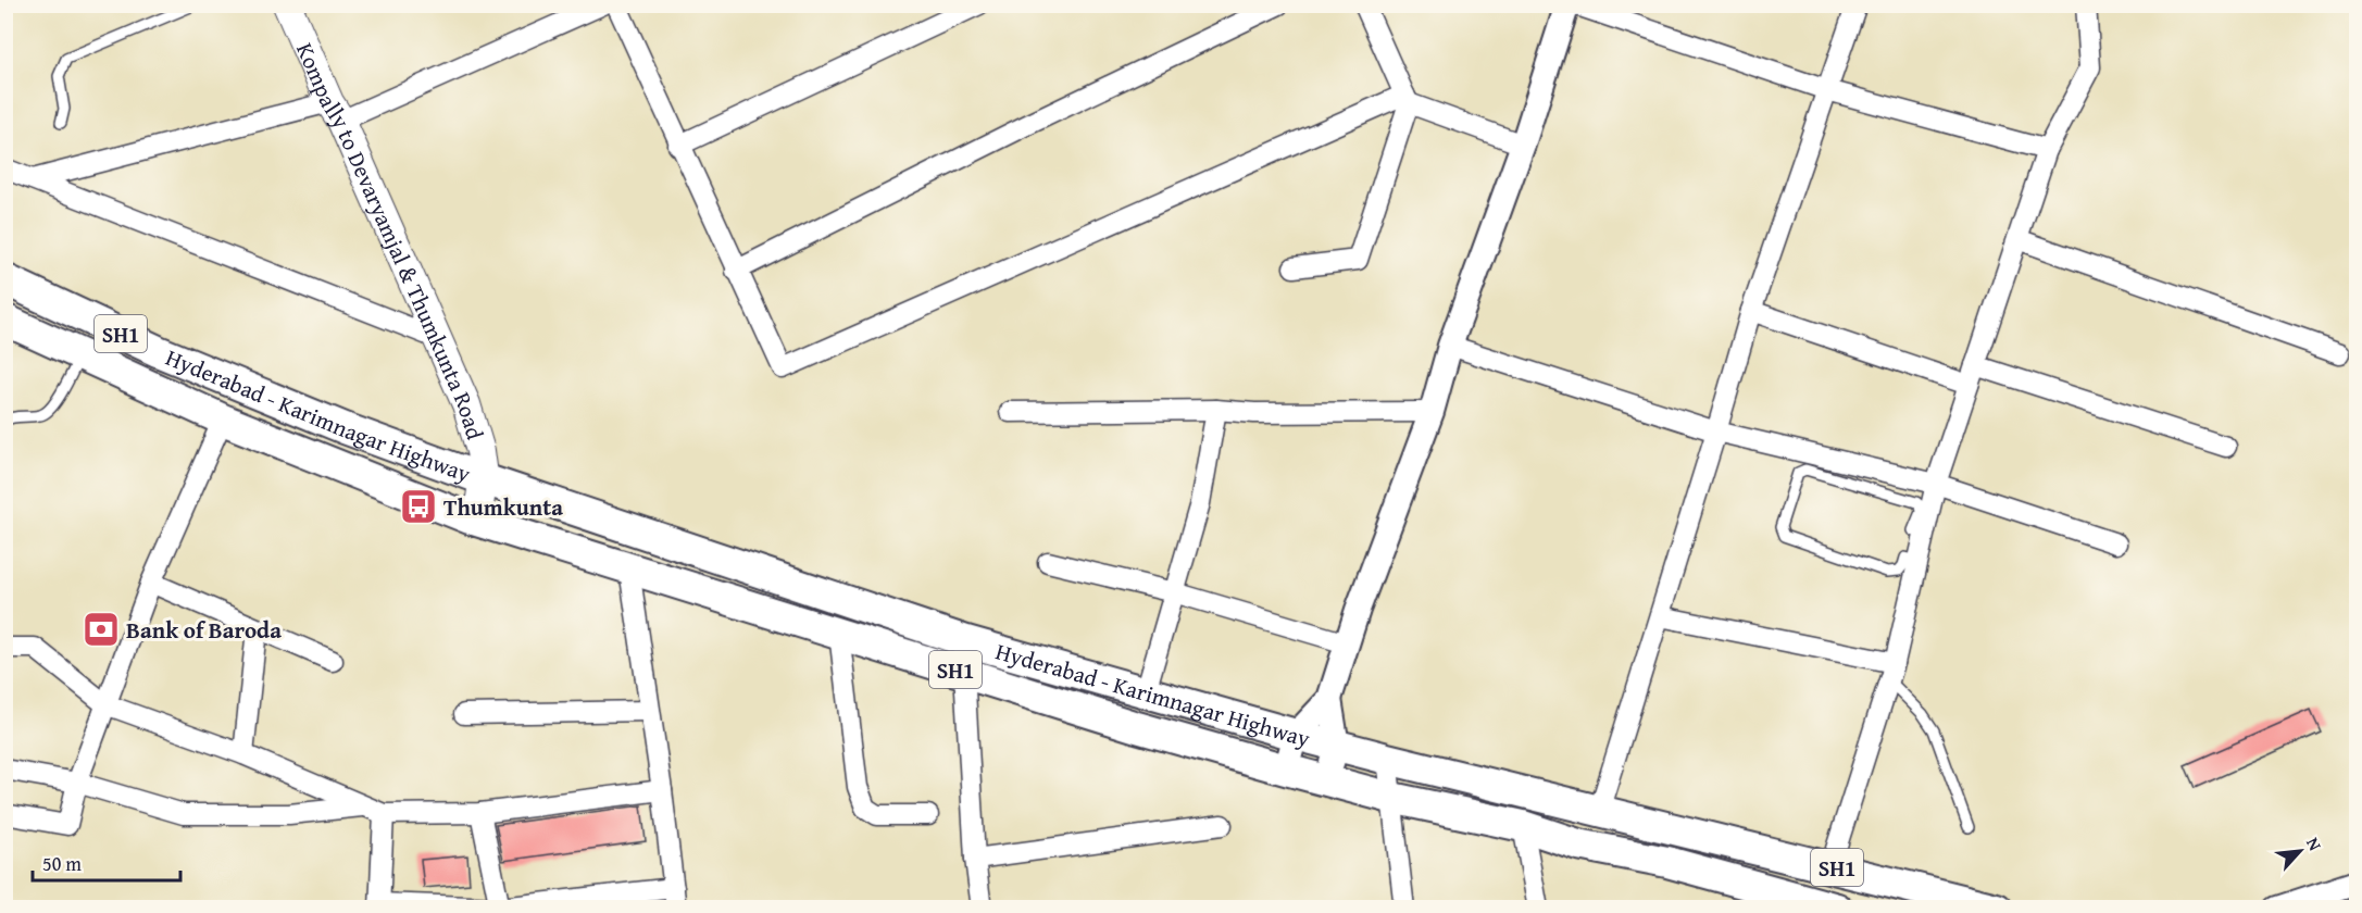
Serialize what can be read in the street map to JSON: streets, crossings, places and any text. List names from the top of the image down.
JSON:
{
  "streets": {
    "main road": ["Kompally to Devaryamjal & Thumkunta Road", "SH1", "Hyderabad - Karimnagar Highway"]
  },
  "crossings": [
    ["Kompally to Devaryamjal & Thumkunta Road", "Hyderabad - Karimnagar Highway"]
  ],
  "places": {
    "bus stop": ["Thumkunta"],
    "bank": ["Bank of Baroda"]
  },
  "scale_bar": "50 m",
  "north": "top right"
}
